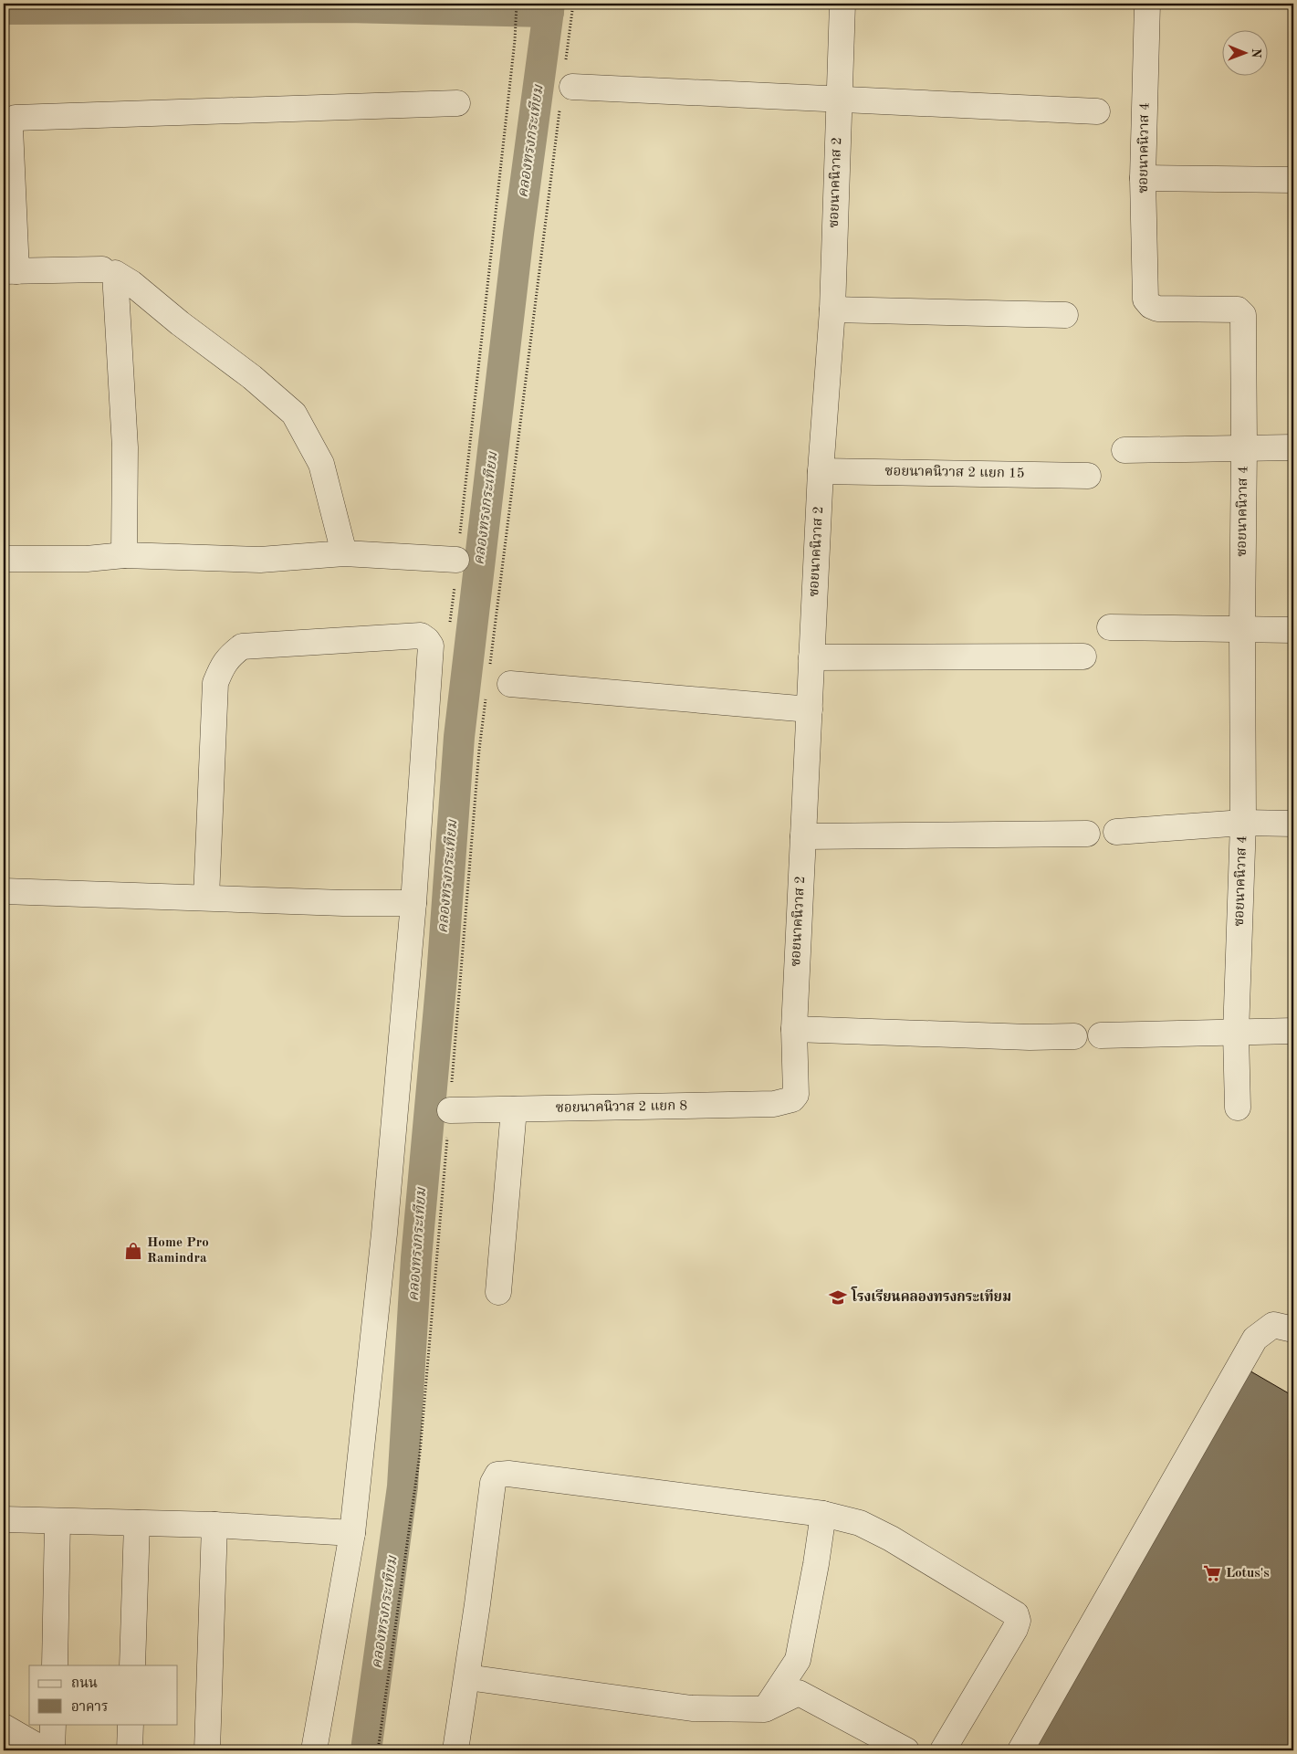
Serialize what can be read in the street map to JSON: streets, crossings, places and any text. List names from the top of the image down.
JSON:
{
  "streets": {
    "street": [
      "ซอยนาคนิวาส 4",
      "ซอยนาคนิวาส 2",
      "ซอยนาคนิวาส 2 แยก 15",
      "ซอยนาคนิวาส 2 แยก 8"
    ]
  },
  "crossings": [
    ["ซอยนาคนิวาส 2", "ซอยนาคนิวาส 2 แยก 15"],
    ["ซอยนาคนิวาส 2", "ซอยนาคนิวาส 2 แยก 8"]
  ],
  "water": ["คลองทรงกระเทียม"],
  "places": {
    "shop": ["Home Pro Ramindra"],
    "school or university": ["โรงเรียนคลองทรงกระเทียม"],
    "supermarket": ["Lotus's"]
  },
  "legend": ["ถนน", "อาคาร"],
  "north": "right"
}
